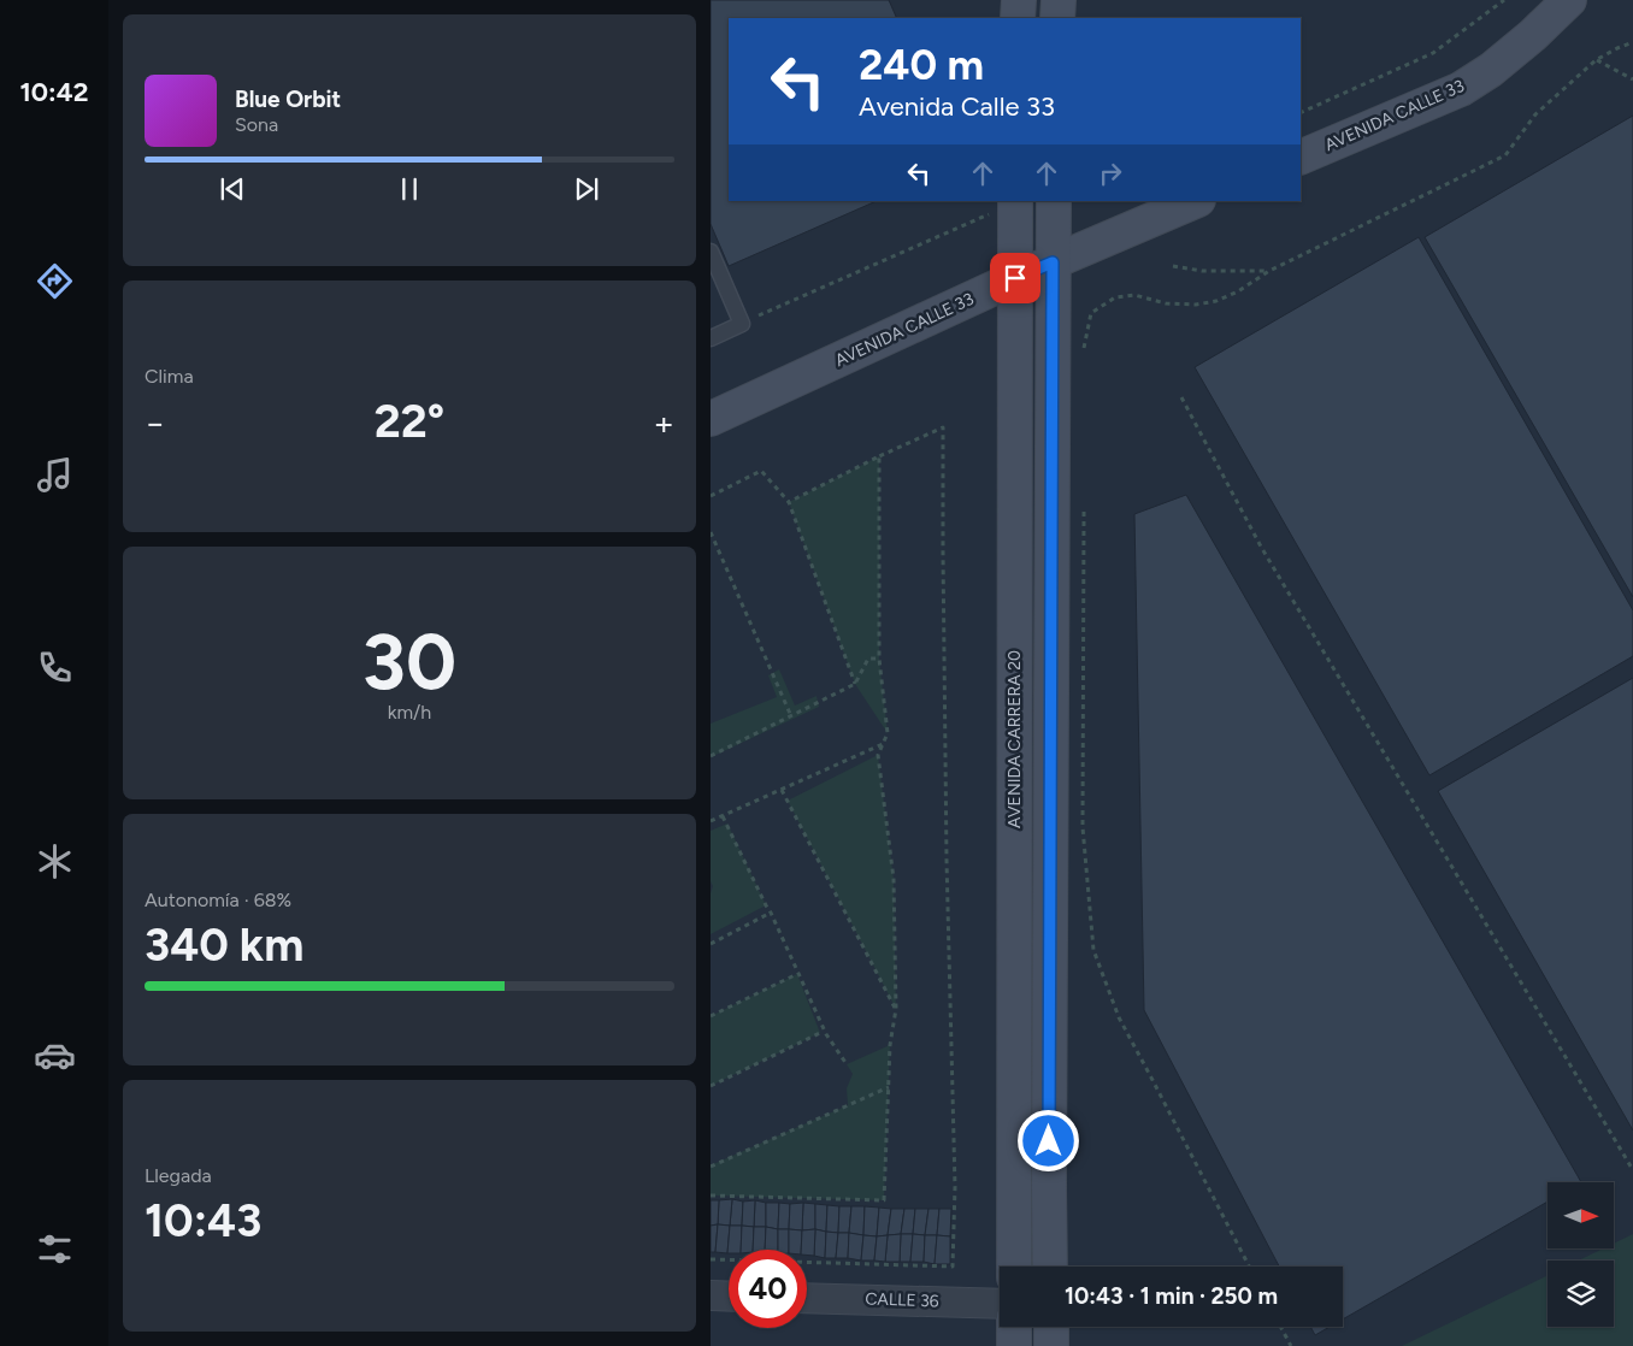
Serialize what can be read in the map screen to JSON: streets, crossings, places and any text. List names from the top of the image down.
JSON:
{
  "streets": {
    "street": ["AVENIDA CALLE 33", "AVENIDA CARRERA 20", "CALLE 36"]
  },
  "crossings": [
    ["AVENIDA CALLE 33", "AVENIDA CARRERA 20"]
  ],
  "north": "right",
  "page": {
    "tabs": "10:42",
    "turn": ["240 m", "Avenida Calle 33"],
    "song": ["Blue Orbit", "Sona"],
    "tile": [
      "Clima",
      ["30", "km/h"],
      ["Autonomía · 68%", "340 km"],
      ["Llegada", "10:43"]
    ],
    "heat": ["−", "22°", "+"],
    "limit": "40",
    "trip": "10:43 · 1 min · 250 m"
  }
}
